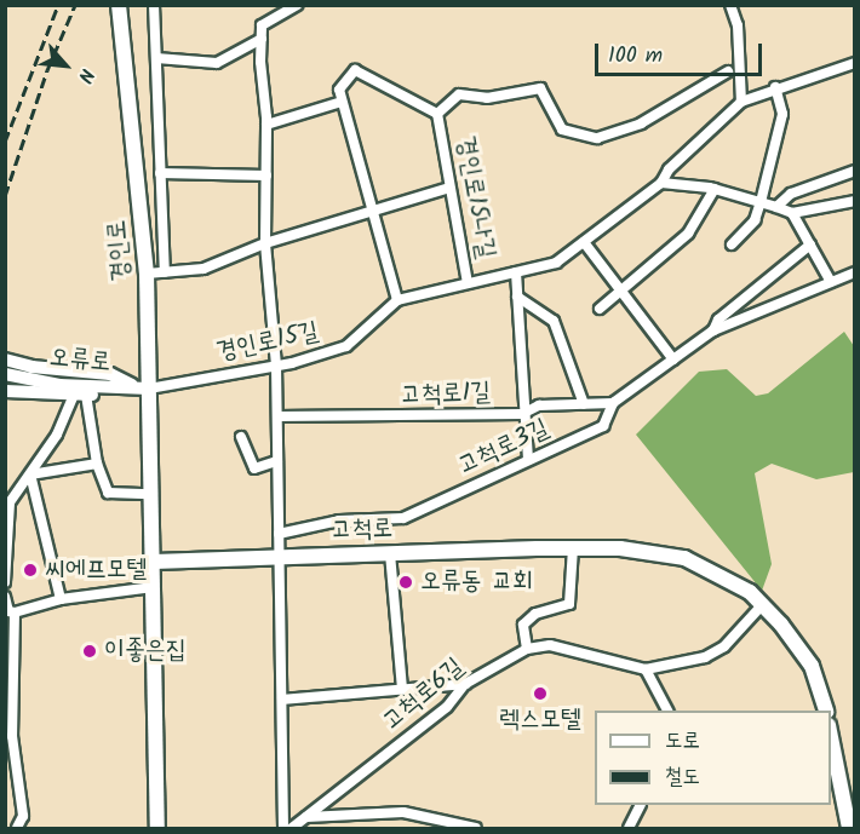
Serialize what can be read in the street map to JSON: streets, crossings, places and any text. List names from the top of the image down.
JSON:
{
  "streets": {
    "main road": ["경인로", "고척로"],
    "street": [
      "경인로15나길",
      "경인로15길",
      "오류로",
      "고척로1길",
      "고척로3길",
      "고척로6길"
    ]
  },
  "crossings": [
    ["경인로15나길", "경인로15길"],
    ["경인로", "경인로15길"],
    ["경인로", "오류로"],
    ["경인로", "고척로"],
    ["경인로15길", "오류로"],
    ["고척로1길", "고척로3길"],
    ["고척로", "고척로6길"]
  ],
  "places": [
    "씨에프모텔",
    "오류동 교회",
    "이좋은집",
    "렉스모텔"
  ],
  "legend": ["도로", "철도"],
  "scale_bar": "100 m",
  "north": "bottom right"
}
